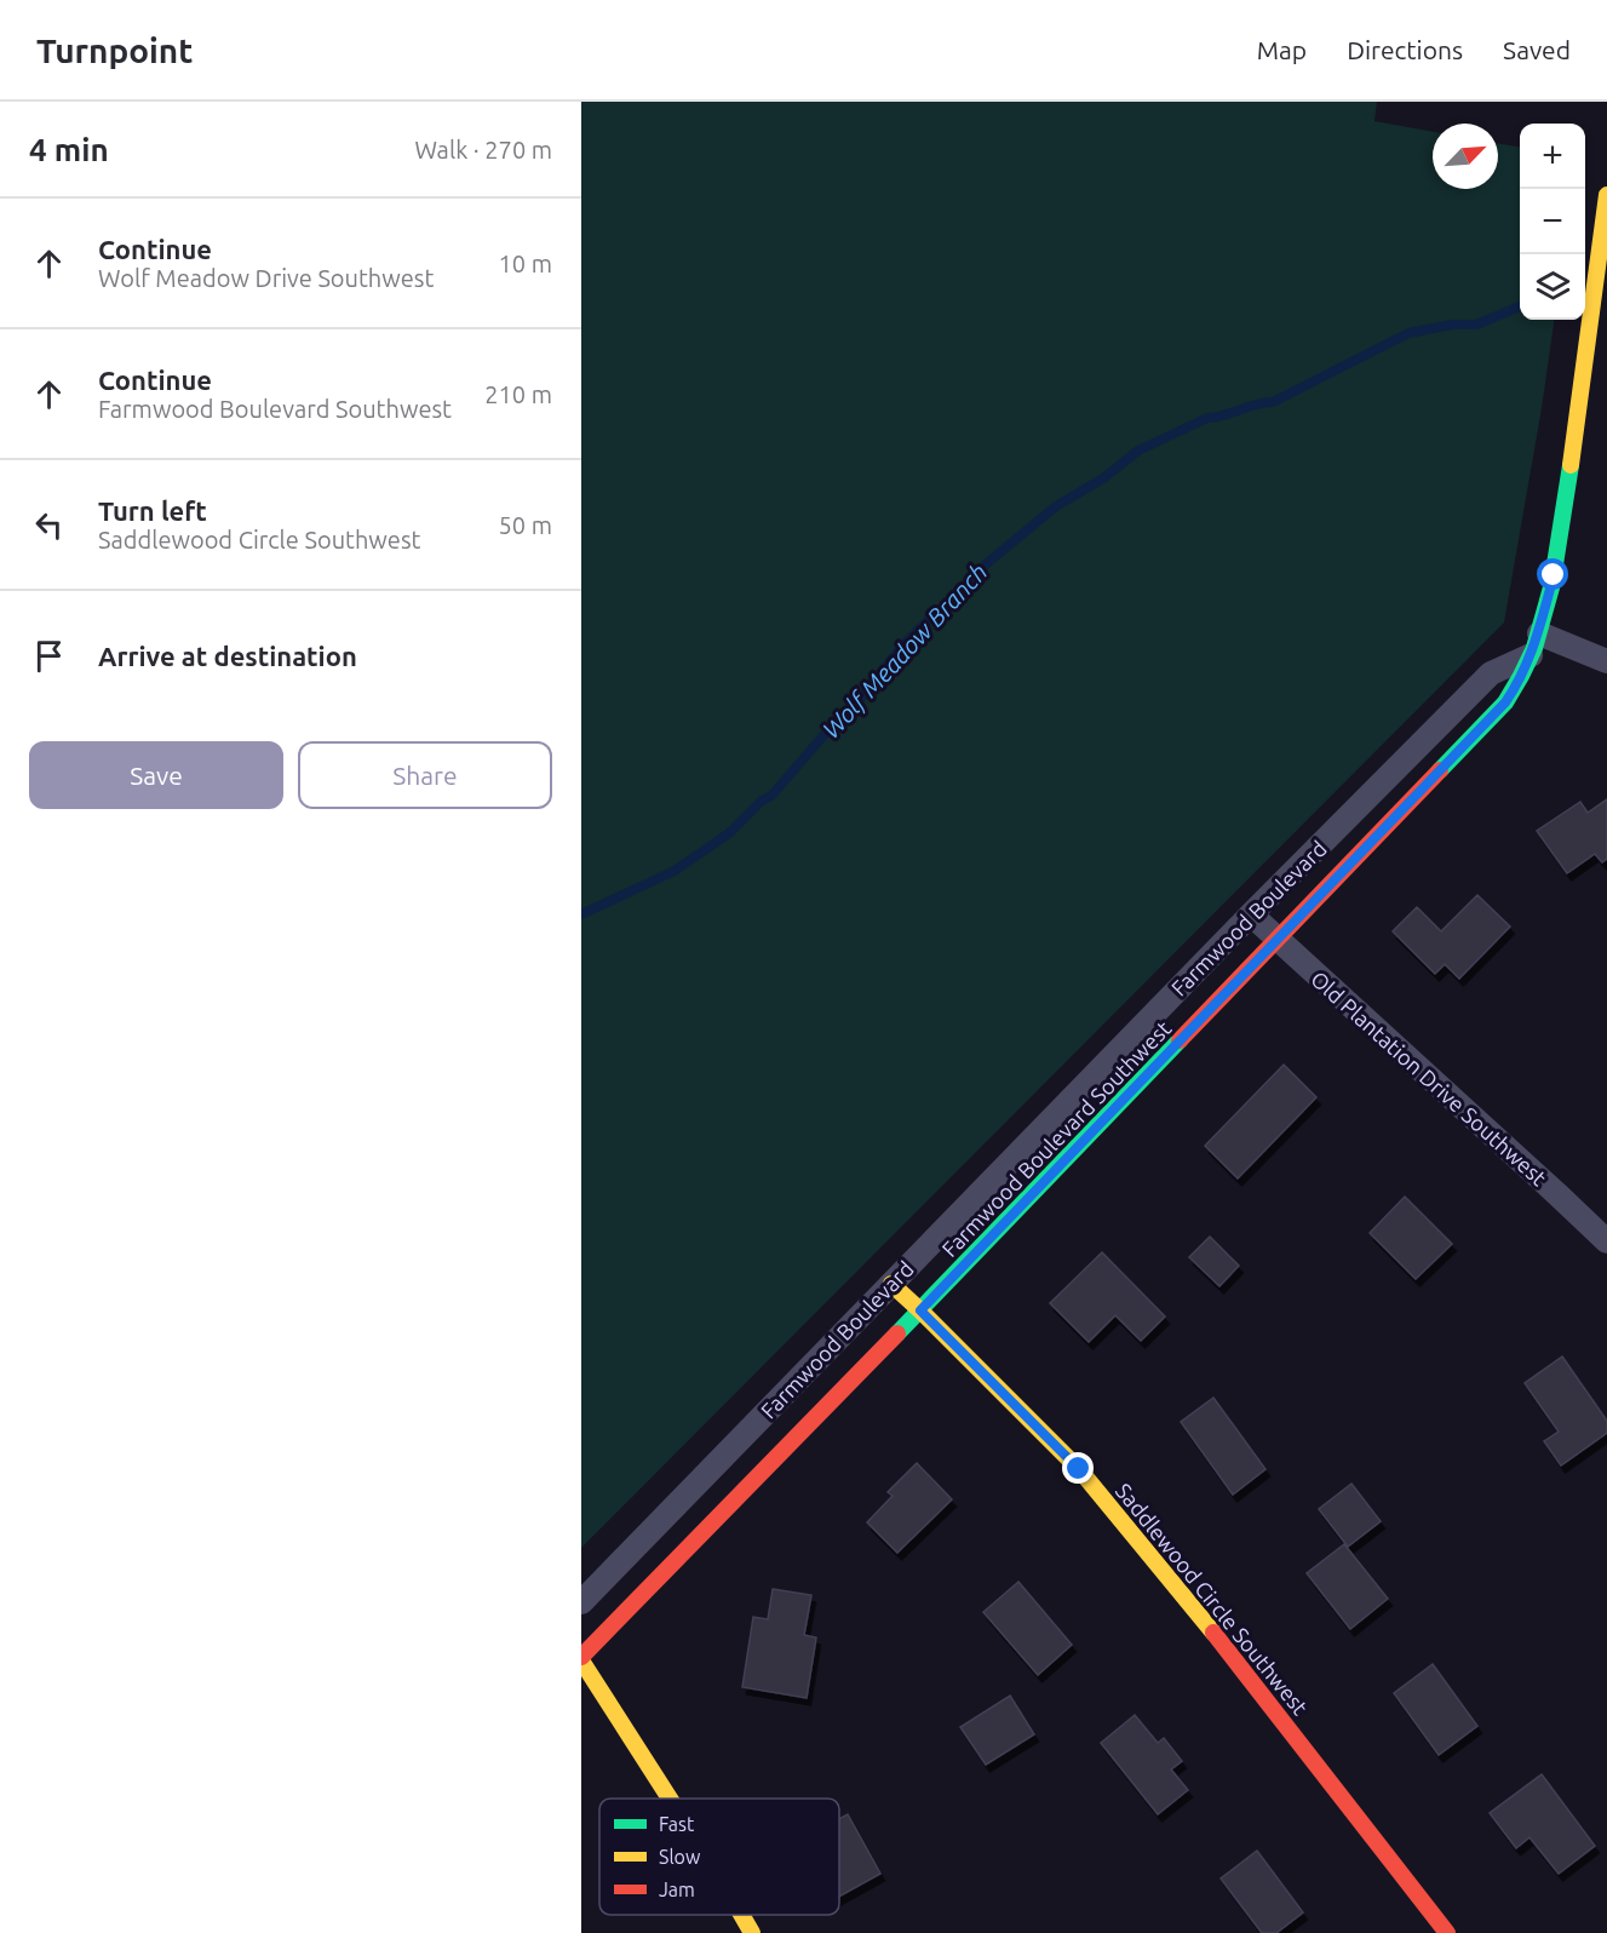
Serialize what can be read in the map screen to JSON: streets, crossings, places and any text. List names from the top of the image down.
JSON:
{
  "streets": {
    "street": [
      "Farmwood Boulevard",
      "Old Plantation Drive Southwest",
      "Farmwood Boulevard Southwest",
      "Saddlewood Circle Southwest"
    ]
  },
  "crossings": [
    ["Farmwood Boulevard", "Old Plantation Drive Southwest"],
    ["Farmwood Boulevard", "Farmwood Boulevard Southwest"],
    ["Farmwood Boulevard", "Saddlewood Circle Southwest"],
    ["Old Plantation Drive Southwest", "Farmwood Boulevard Southwest"],
    ["Farmwood Boulevard Southwest", "Saddlewood Circle Southwest"]
  ],
  "water": ["Wolf Meadow Branch"],
  "legend": ["Fast", "Slow", "Jam"],
  "north": "top right",
  "page": {
    "header": "Turnpoint",
    "nav": ["Map", "Directions", "Saved"],
    "heading": ["4 min", "Walk · 270 m"],
    "map_buttons": ["+", "−"],
    "list": [
      ["Continue", "Wolf Meadow Drive Southwest", "10 m"],
      ["Continue", "Farmwood Boulevard Southwest", "210 m"],
      ["Turn left", "Saddlewood Circle Southwest", "50 m"],
      "Arrive at destination"
    ],
    "buttons": ["Save", "Share"]
  }
}
